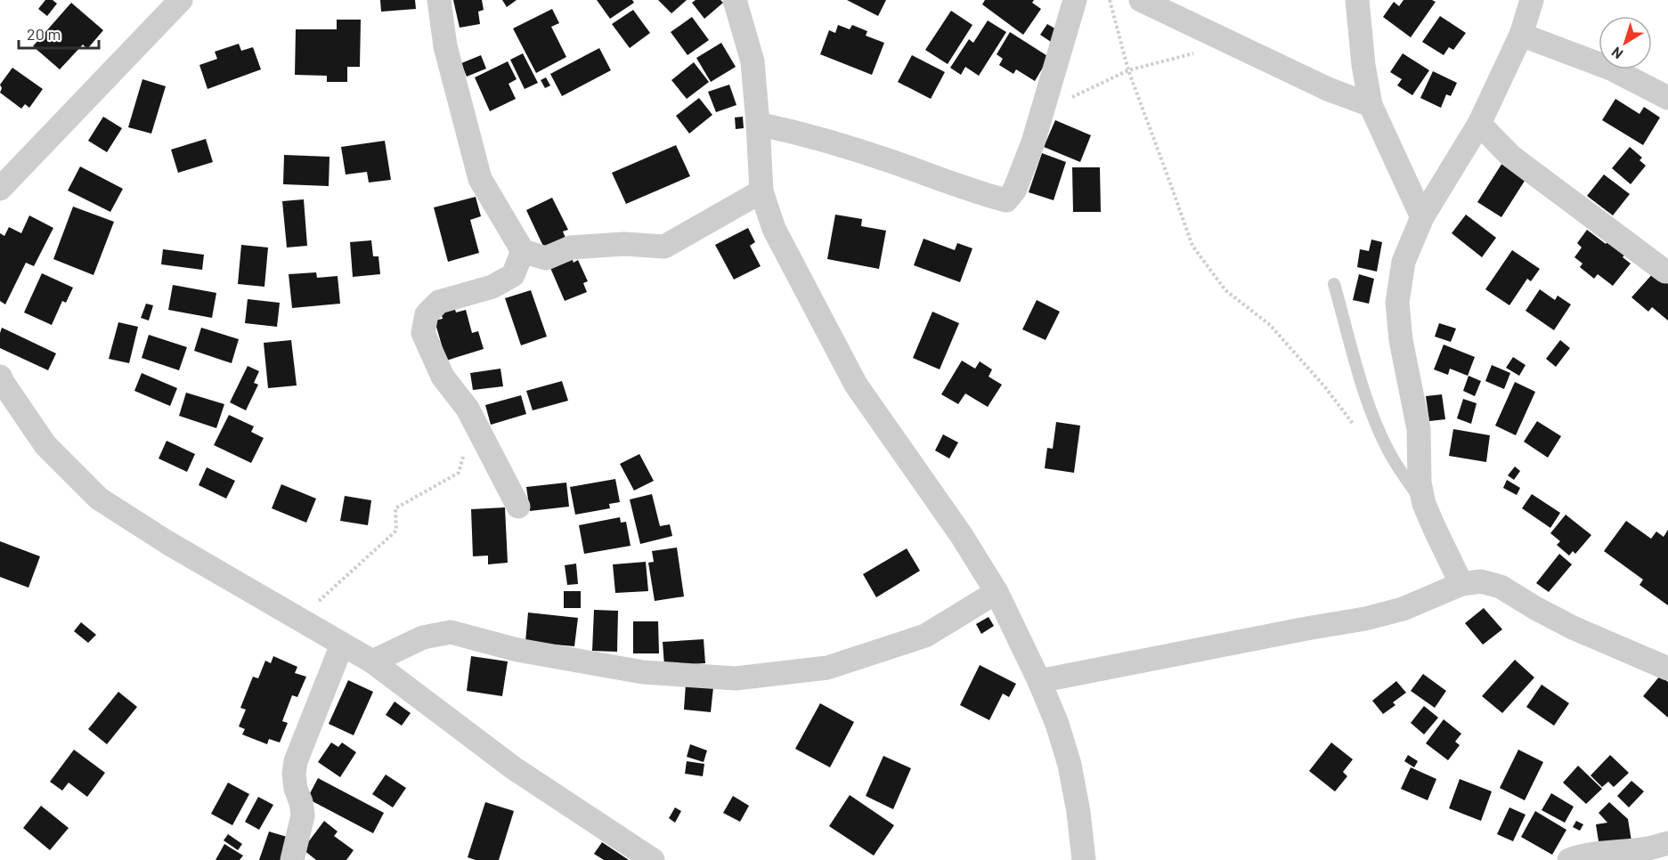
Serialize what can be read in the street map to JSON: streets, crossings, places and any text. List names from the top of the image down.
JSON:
{
  "scale_bar": "20 m",
  "north": "bottom left"
}
